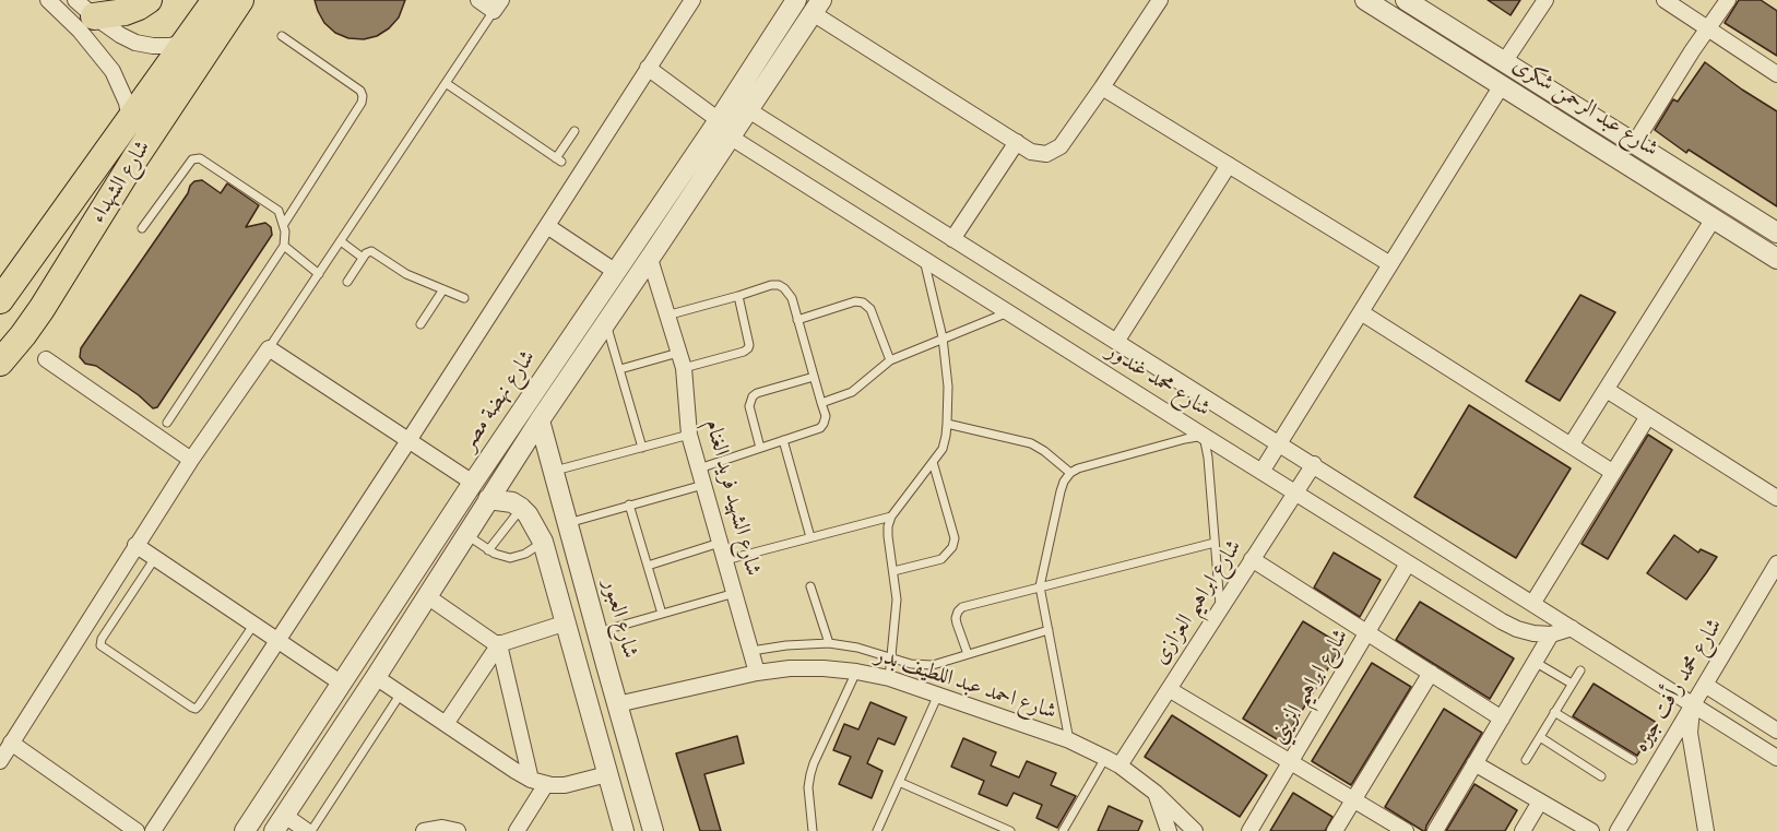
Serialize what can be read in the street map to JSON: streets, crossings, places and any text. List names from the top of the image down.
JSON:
{
  "streets": {
    "highway": ["شارع الشهداء"],
    "street": [
      "شارع عبد الرحمن شكرى",
      "شارع محمد غندور",
      "شارع نهضة مصر",
      "شارع الشهيد فريد الغنام",
      "شارع ابراهيم العزازى",
      "شارع العبور",
      "شارع احمد عبد اللطيف بدر",
      "شارع محمد رأفت جيره",
      "شارع ابراهيم الزيني"
    ]
  },
  "crossings": [
    ["شارع محمد غندور", "شارع نهضة مصر"],
    ["شارع محمد غندور", "شارع ابراهيم العزازى"],
    ["شارع محمد غندور", "شارع محمد رأفت جيره"],
    ["شارع محمد غندور", "شارع ابراهيم الزيني"],
    ["شارع نهضة مصر", "شارع الشهيد فريد الغنام"],
    ["شارع نهضة مصر", "شارع العبور"],
    ["شارع الشهيد فريد الغنام", "شارع احمد عبد اللطيف بدر"],
    ["شارع ابراهيم العزازى", "شارع احمد عبد اللطيف بدر"],
    ["شارع العبور", "شارع احمد عبد اللطيف بدر"]
  ]
}
